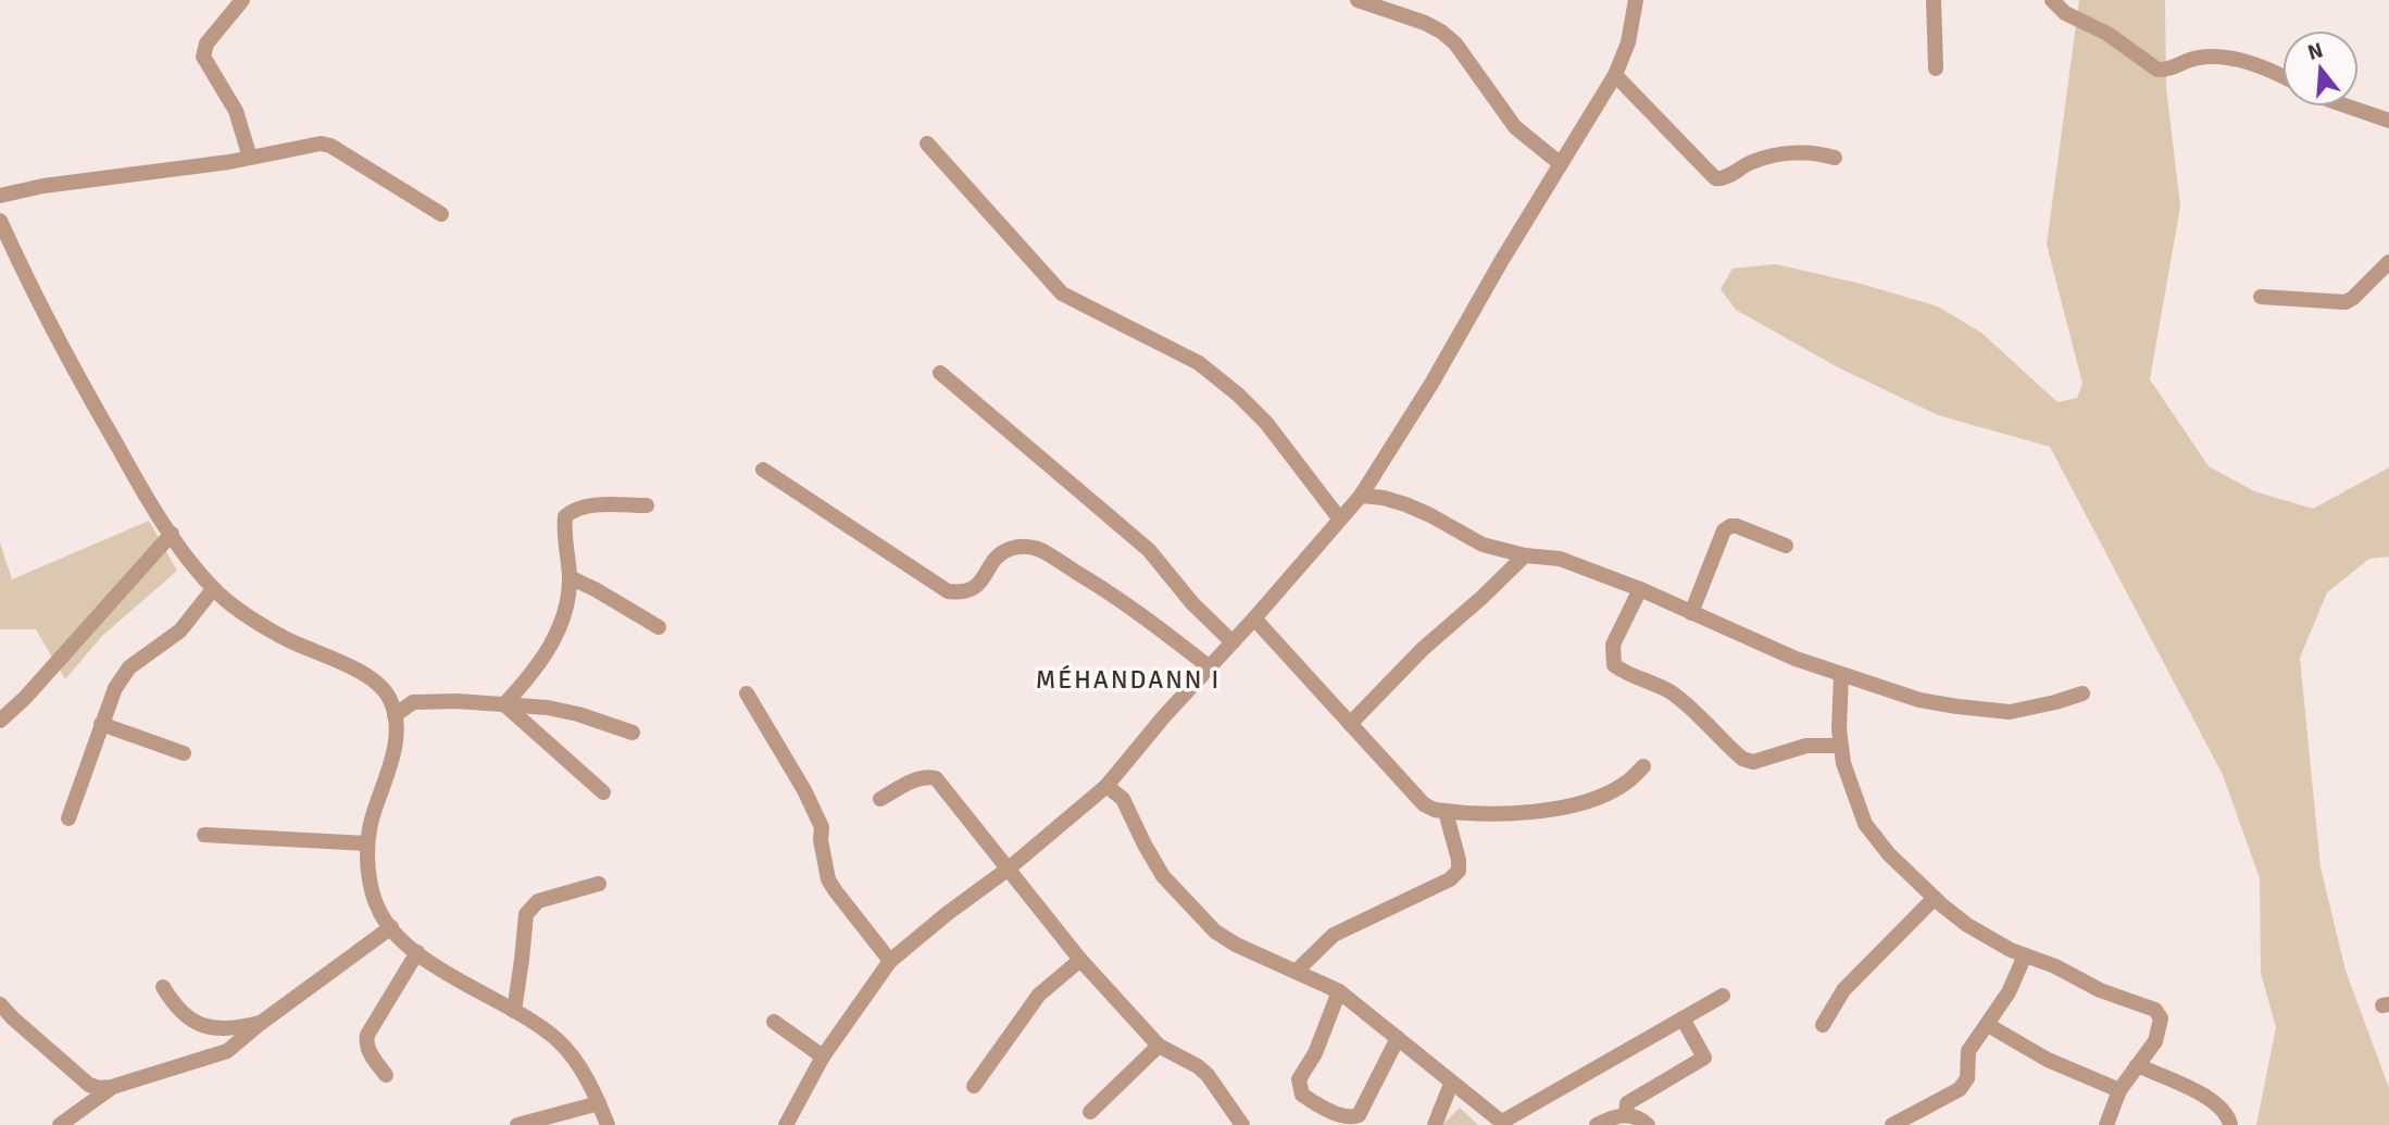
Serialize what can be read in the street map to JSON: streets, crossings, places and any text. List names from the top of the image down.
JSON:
{
  "districts": ["MÉHANDANN I"],
  "north": "top"
}
